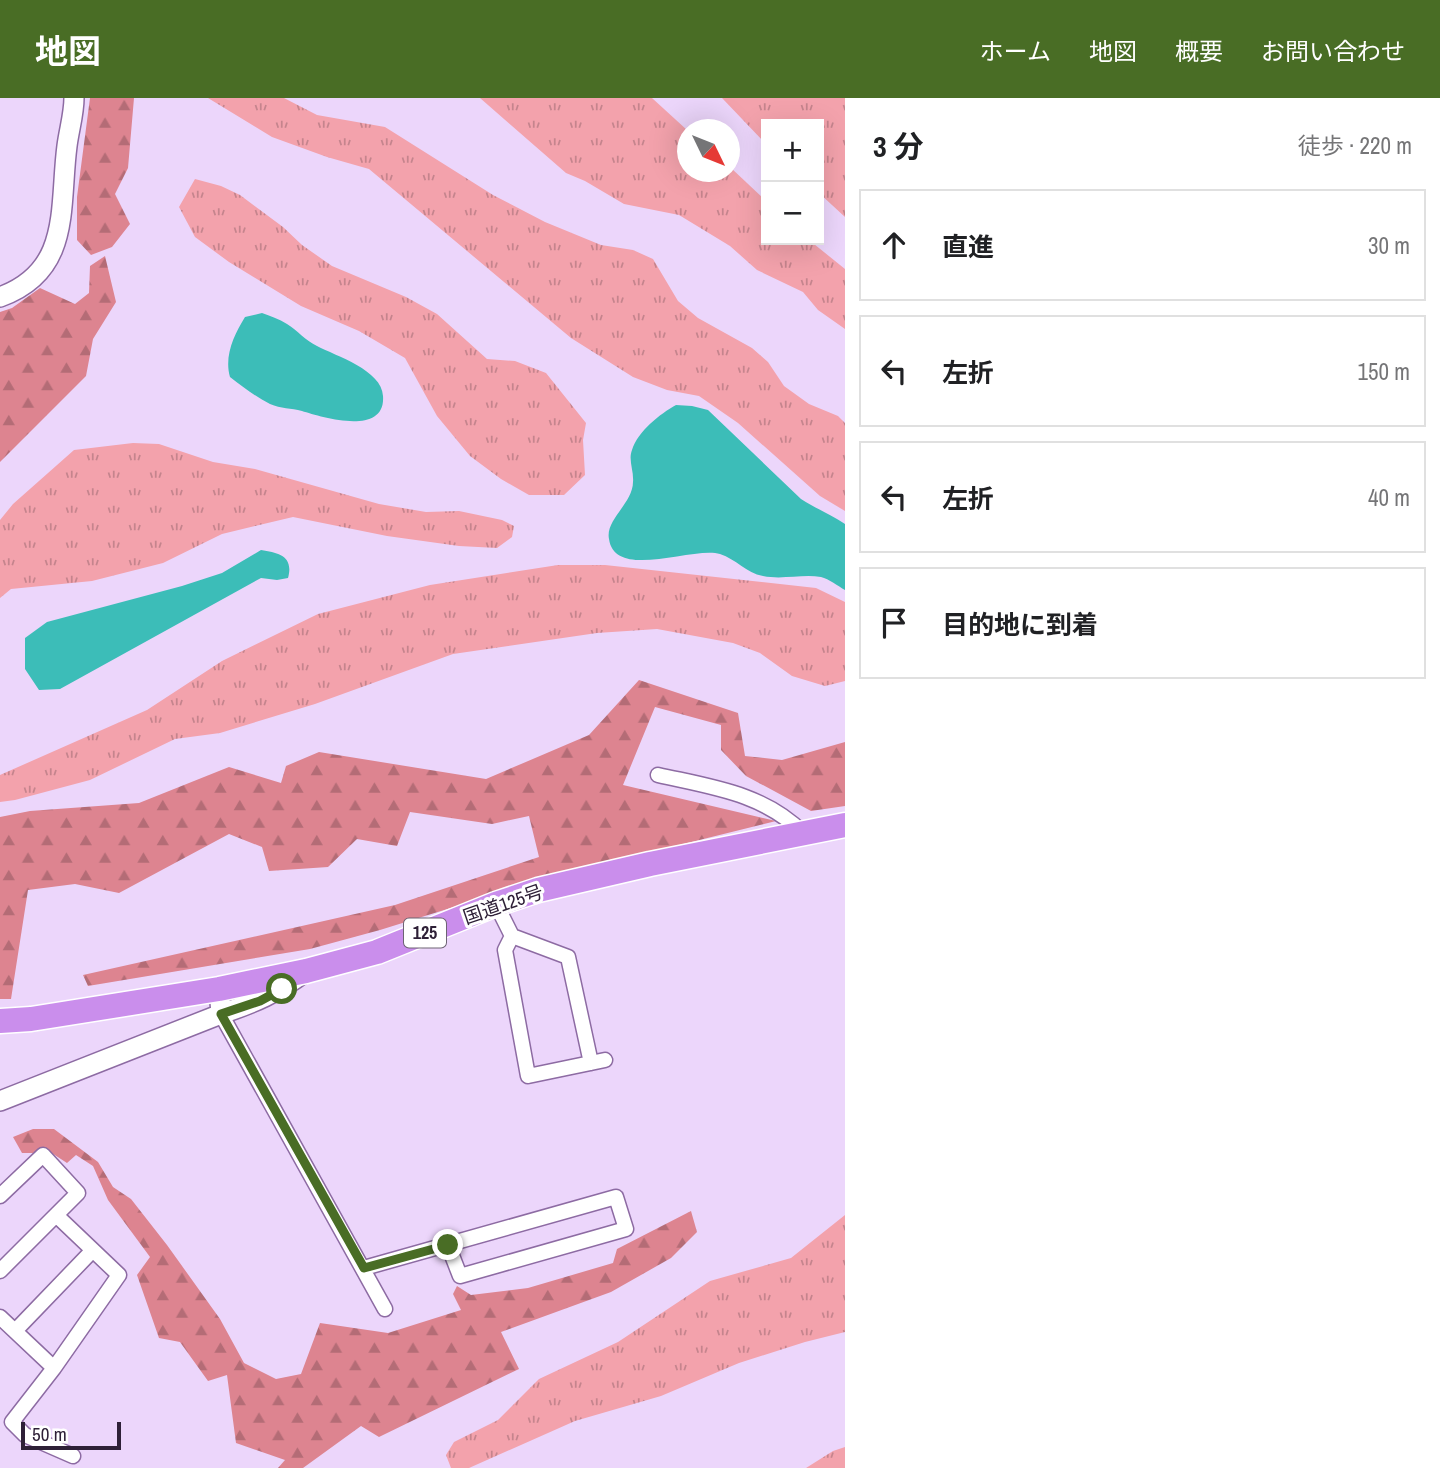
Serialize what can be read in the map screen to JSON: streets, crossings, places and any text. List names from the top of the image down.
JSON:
{
  "streets": {
    "highway": ["国道125号", "125"]
  },
  "scale_bar": "50 m",
  "north": "bottom right",
  "page": {
    "header": "地図",
    "nav": [
      "ホーム",
      "地図",
      "概要",
      "お問い合わせ"
    ],
    "heading": ["3 分", "徒歩 · 220 m"],
    "map_buttons": ["+", "−"],
    "list": [
      ["直進", "30 m"],
      ["左折", "150 m"],
      ["左折", "40 m"],
      "目的地に到着"
    ],
    "scale": "50 m"
  }
}
